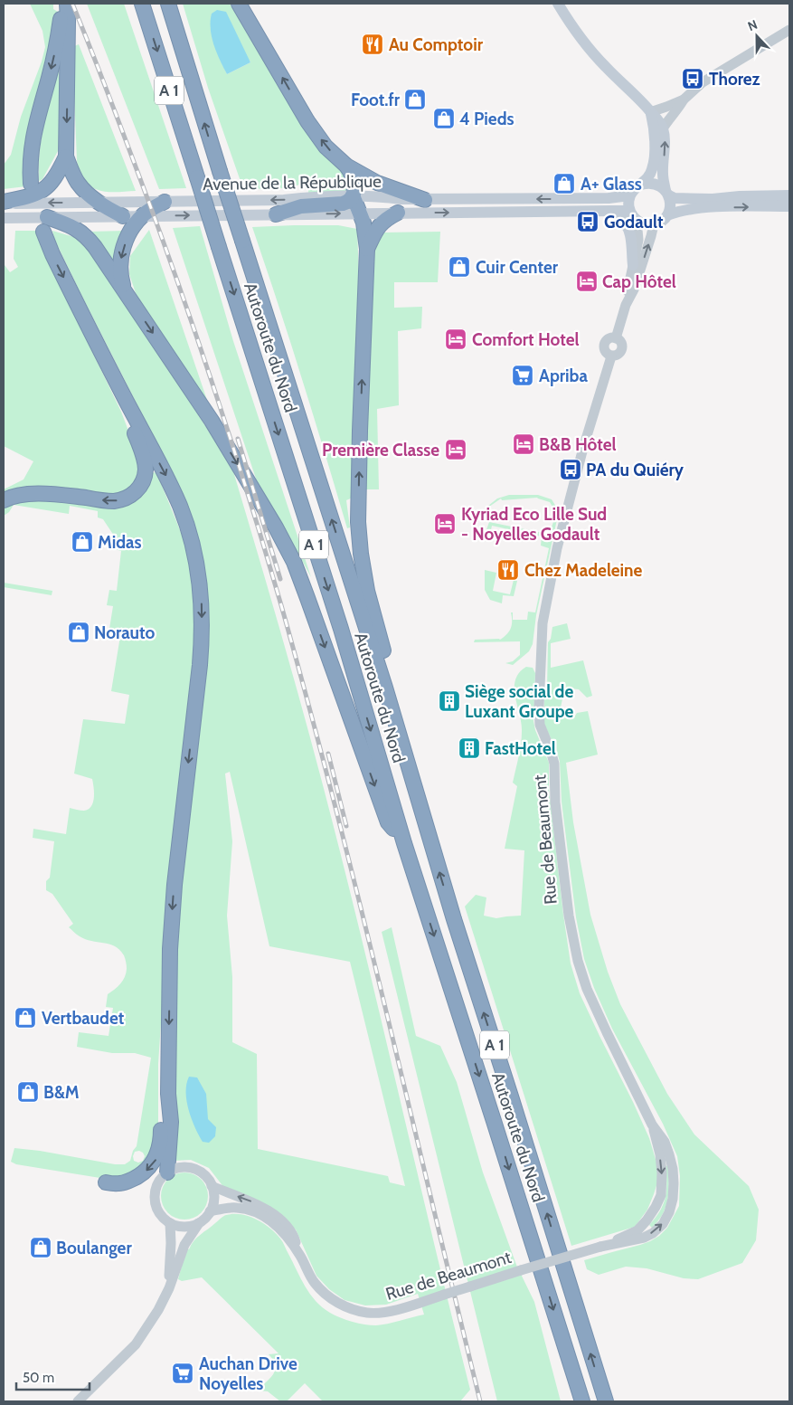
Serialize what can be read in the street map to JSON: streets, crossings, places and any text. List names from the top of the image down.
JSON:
{
  "streets": {
    "highway": ["A 1", "Autoroute du Nord"],
    "main road": ["Avenue de la République"],
    "street": ["Rue de Beaumont"]
  },
  "places": {
    "restaurant": ["Au Comptoir", "Chez Madeleine"],
    "bus stop": ["Thorez", "Godault", "PA du Quiéry"],
    "shop": [
      "Foot.fr",
      "4 Pieds",
      "A+ Glass",
      "Cuir Center",
      "Midas",
      "Norauto",
      "Vertbaudet",
      "B&M",
      "Boulanger"
    ],
    "hotel": [
      "Cap Hôtel",
      "Comfort Hotel",
      "B&B Hôtel",
      "Première Classe",
      "Kyriad Eco Lille Sud - Noyelles Godault"
    ],
    "supermarket": ["Apriba", "Auchan Drive Noyelles"],
    "building": ["Siège social de Luxant Groupe", "FastHotel"]
  },
  "scale_bar": "50 m",
  "north": "top"
}
